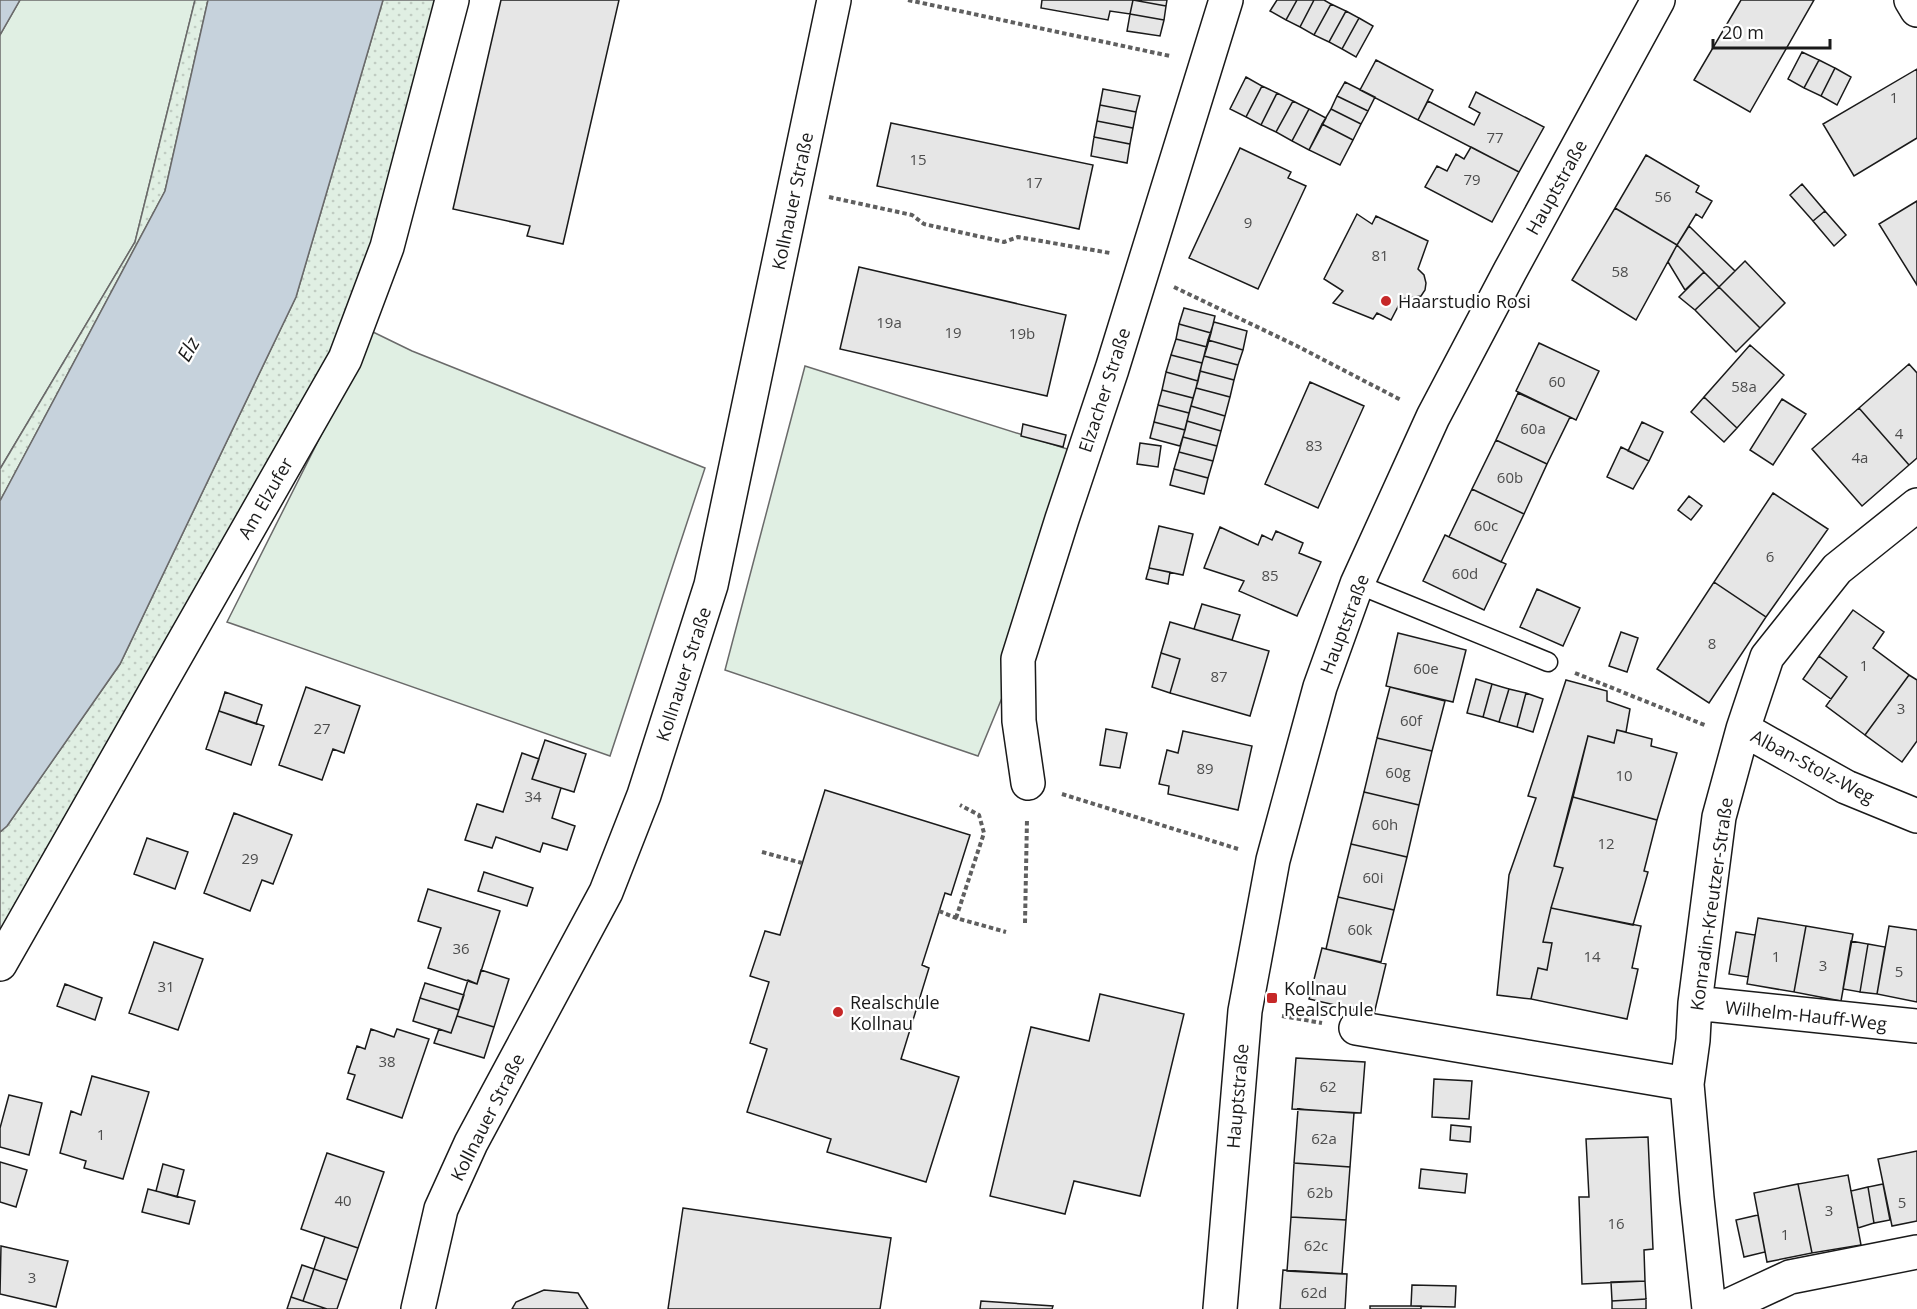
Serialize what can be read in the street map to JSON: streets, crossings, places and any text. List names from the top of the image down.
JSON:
{
  "streets": {
    "street": [
      "Hauptstraße",
      "Kollnauer Straße",
      "Elzacher Straße",
      "Am Elzufer",
      "Alban-Stolz-Weg",
      "Konradin-Kreutzer-Straße",
      "Wilhelm-Hauff-Weg"
    ]
  },
  "crossings": [
    ["Alban-Stolz-Weg", "Konradin-Kreutzer-Straße"],
    ["Konradin-Kreutzer-Straße", "Wilhelm-Hauff-Weg"]
  ],
  "water": ["Elz"],
  "places": {
    "other": ["Haarstudio Rosi", "Realschule Kollnau"],
    "transit": ["Kollnau Realschule"]
  },
  "house_numbers": [
    "1",
    "77",
    "15",
    "79",
    "17",
    "56",
    "9",
    "81",
    "58",
    "19a",
    "19",
    "19b",
    "60",
    "58a",
    "60a",
    "4",
    "83",
    "4a",
    "60b",
    "60c",
    "6",
    "60d",
    "85",
    "8",
    "1",
    "60e",
    "87",
    "3",
    "60f",
    "27",
    "89",
    "60g",
    "10",
    "34",
    "60h",
    "12",
    "29",
    "60i",
    "60k",
    "36",
    "14",
    "1",
    "3",
    "5",
    "31",
    "38",
    "62",
    "1",
    "62a",
    "62b",
    "40",
    "5",
    "3",
    "16",
    "1",
    "62c",
    "3",
    "62d"
  ],
  "scale_bar": "20 m"
}
